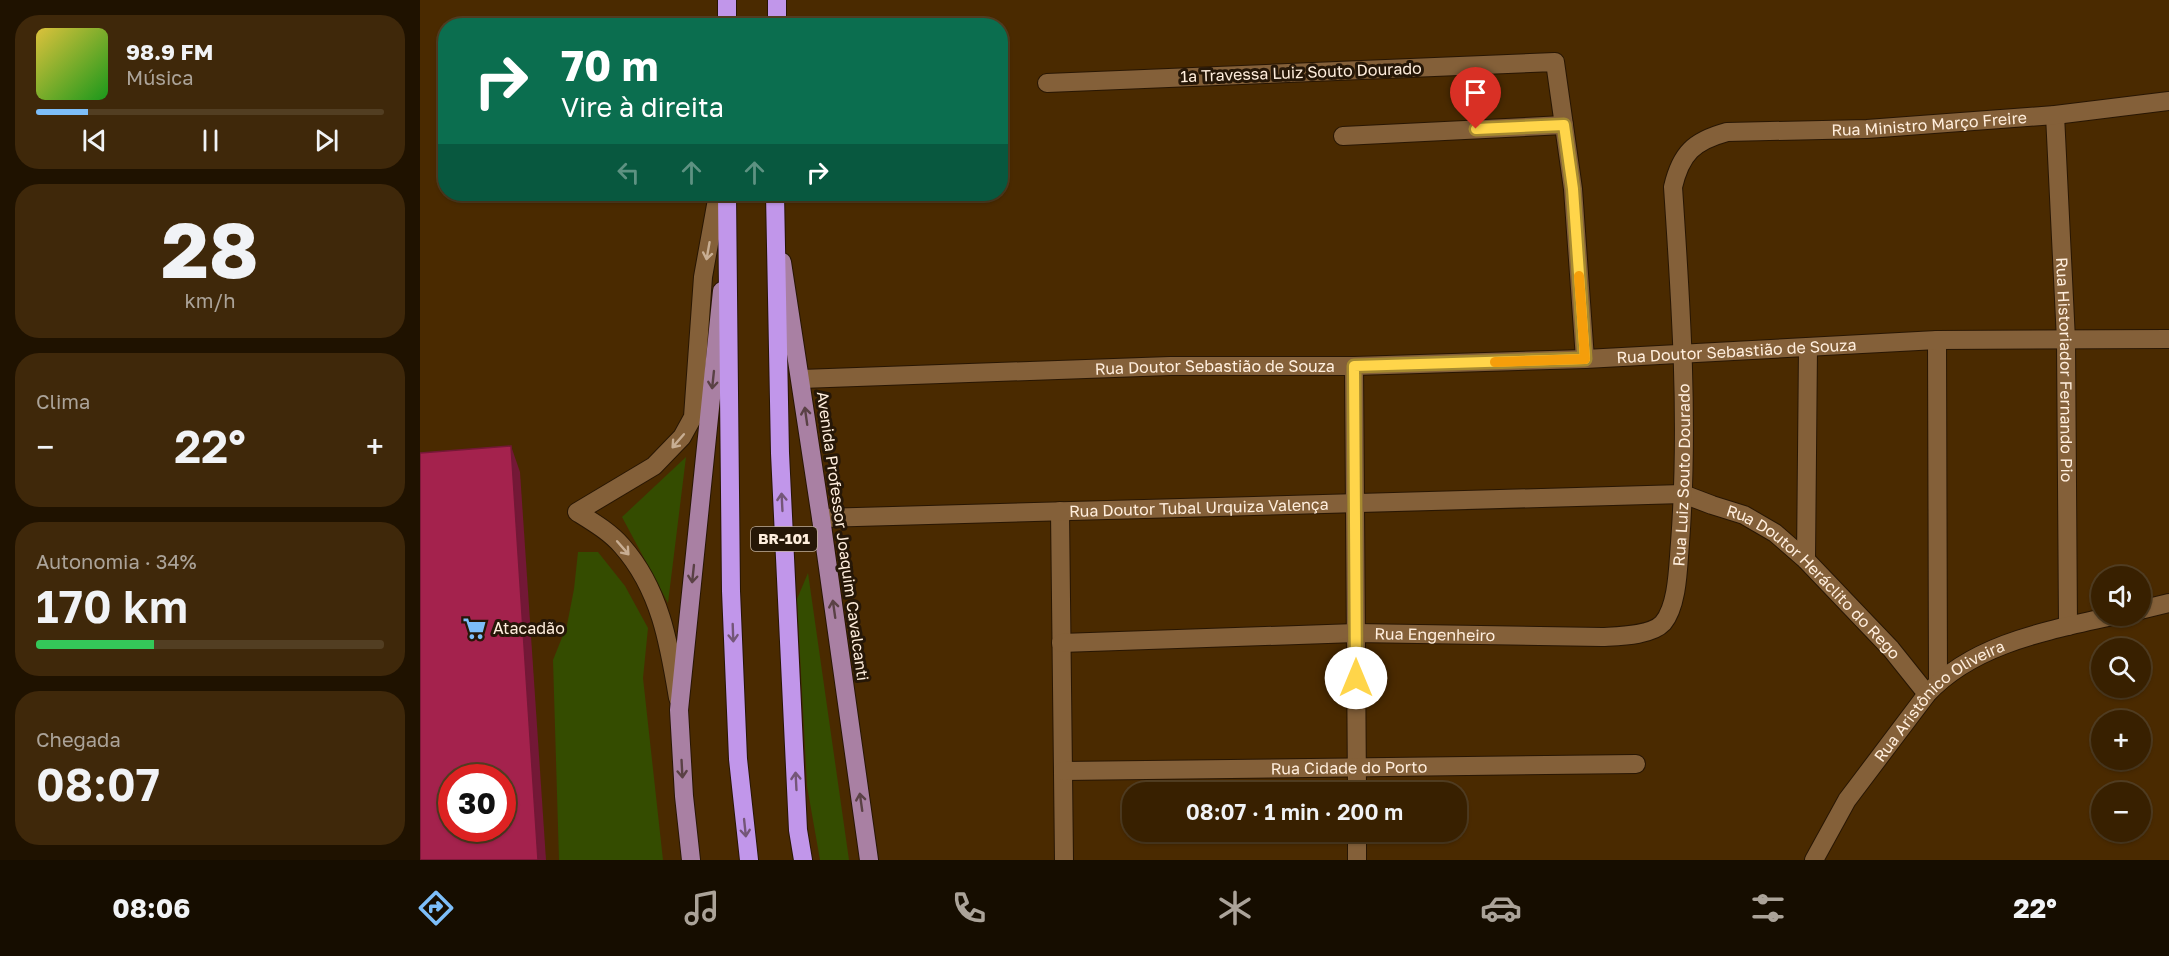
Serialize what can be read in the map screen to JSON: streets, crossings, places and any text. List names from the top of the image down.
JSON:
{
  "streets": {
    "highway": ["Avenida Professor Joaquim Cavalcanti", "BR-101"],
    "street": [
      "1ª Travessa Luiz Souto Dourado",
      "Rua Ministro Março Freire",
      "Rua Doutor Sebastião de Souza",
      "Rua Historiador Fernando Pio",
      "Rua Luiz Souto Dourado",
      "Rua Doutor Tubal Urquiza Valença",
      "Rua Doutor Heráclito do Rego",
      "Rua Engenheiro",
      "Rua Aristônico Oliveira",
      "Rua Cidade do Porto"
    ]
  },
  "crossings": [
    ["Rua Ministro Março Freire", "Rua Historiador Fernando Pio"],
    ["Rua Ministro Março Freire", "Rua Luiz Souto Dourado"],
    ["Rua Doutor Sebastião de Souza", "Rua Historiador Fernando Pio"],
    ["Rua Doutor Sebastião de Souza", "Rua Luiz Souto Dourado"],
    ["Rua Doutor Sebastião de Souza", "Avenida Professor Joaquim Cavalcanti"],
    ["Rua Historiador Fernando Pio", "Rua Aristônico Oliveira"],
    ["Rua Luiz Souto Dourado", "Rua Doutor Tubal Urquiza Valença"],
    ["Rua Luiz Souto Dourado", "Rua Doutor Heráclito do Rego"],
    ["Rua Luiz Souto Dourado", "Rua Engenheiro"],
    ["Rua Doutor Tubal Urquiza Valença", "Avenida Professor Joaquim Cavalcanti"],
    ["Rua Doutor Tubal Urquiza Valença", "Rua Doutor Heráclito do Rego"],
    ["Rua Doutor Heráclito do Rego", "Rua Aristônico Oliveira"]
  ],
  "places": {
    "supermarket": ["Atacadão"]
  },
  "page": {
    "turn": ["70 m", "Vire à direita"],
    "song": ["98.9 FM", "Música"],
    "tile": [
      ["28", "km/h"],
      "Clima",
      ["Autonomia · 34%", "170 km"],
      ["Chegada", "08:07"]
    ],
    "heat": ["−", "22°", "+"],
    "map_buttons": ["+", "−"],
    "limit": "30",
    "trip": "08:07 · 1 min · 200 m",
    "tabs": ["08:06", "22°"]
  }
}
